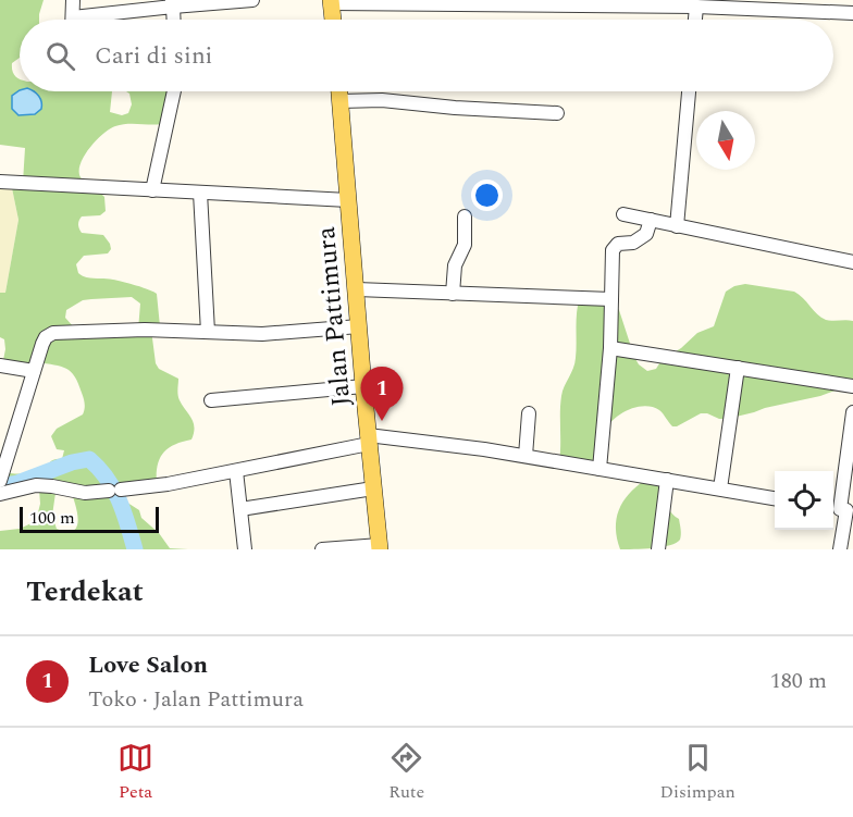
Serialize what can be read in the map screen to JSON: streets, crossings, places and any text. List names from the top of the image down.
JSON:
{
  "streets": {
    "main road": ["Jalan Pattimura"]
  },
  "scale_bar": "100 m",
  "north": "bottom",
  "page": {
    "search": "Cari di sini",
    "pins": "1",
    "scale": "100 m",
    "heading": "Terdekat",
    "list": [
      {
        "mark": "1",
        "name": "Love Salon",
        "note": "Toko · Jalan Pattimura",
        "value": "180 m"
      }
    ],
    "nav": ["Peta", "Rute", "Disimpan"]
  }
}
